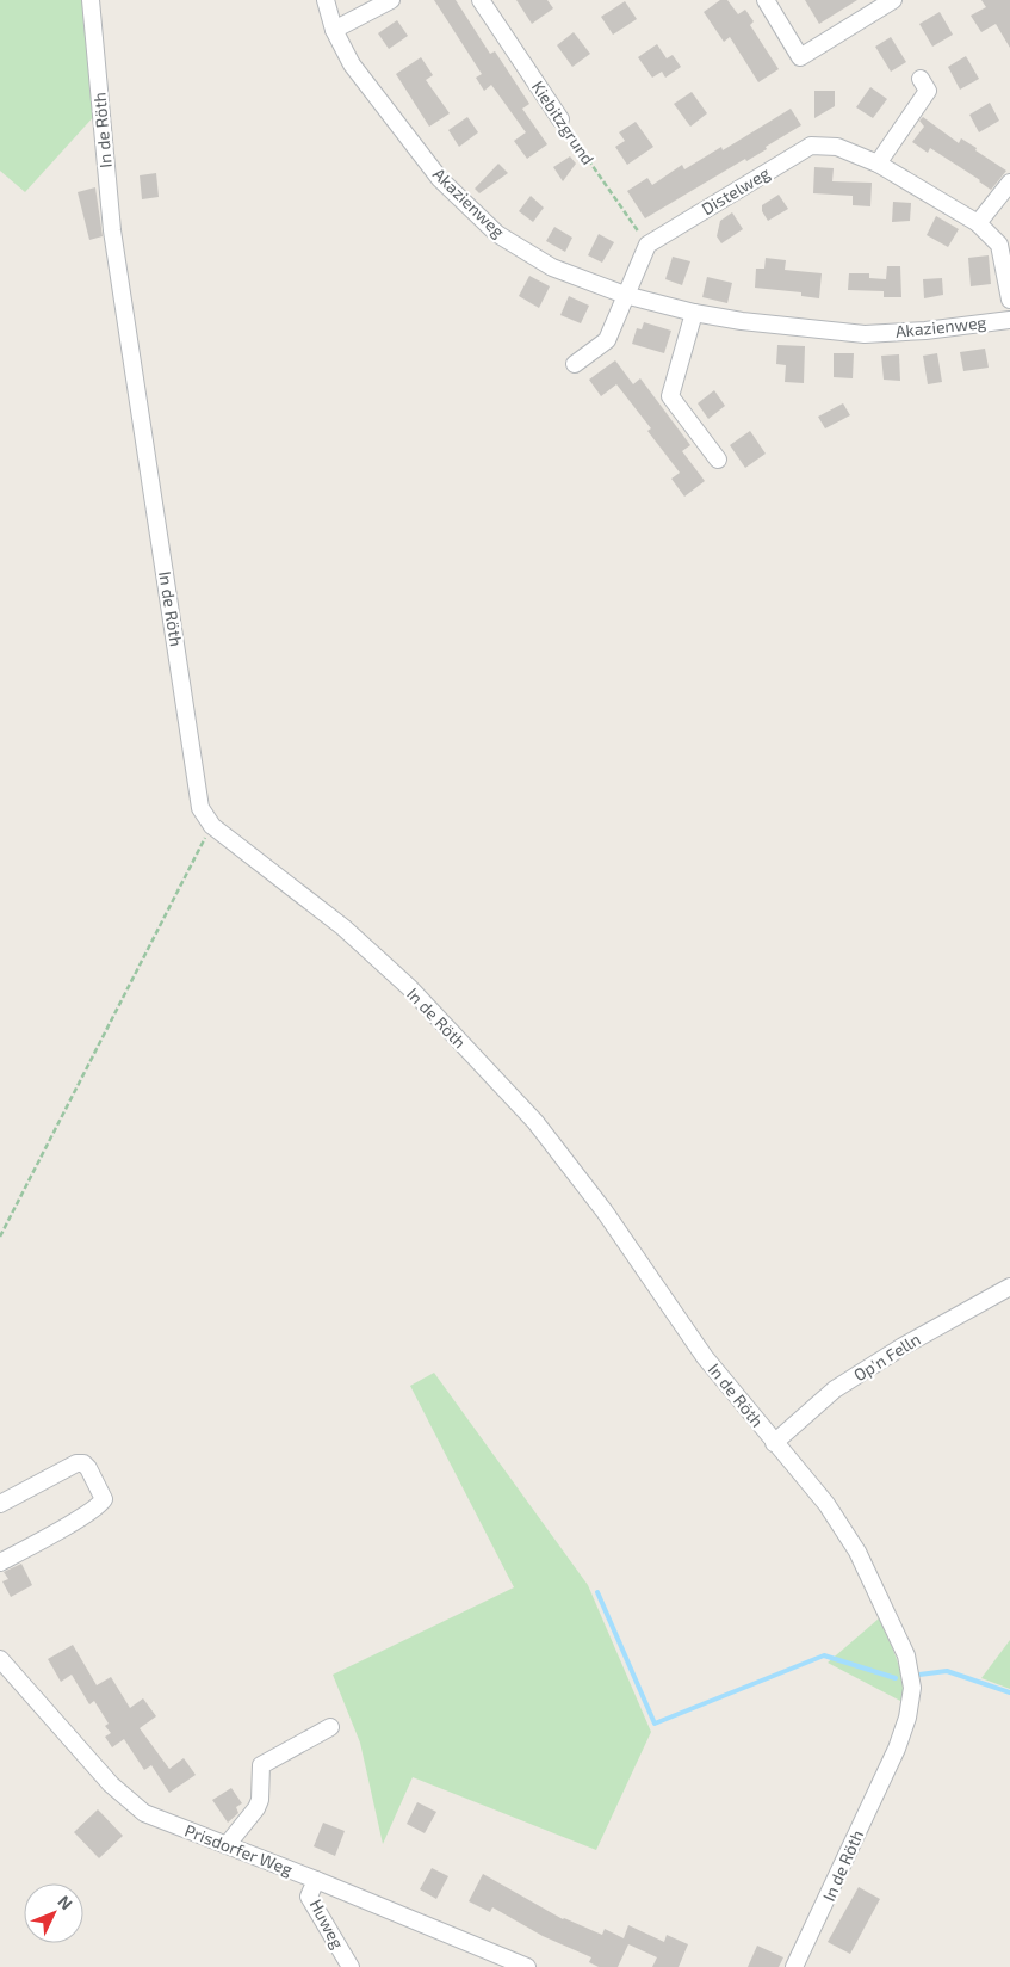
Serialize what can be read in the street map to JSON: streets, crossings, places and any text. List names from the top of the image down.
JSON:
{
  "streets": {
    "street": [
      "Kiebitzgrund",
      "In de Röth",
      "Distelweg",
      "Akazienweg",
      "Op'n Felln",
      "Prisdorfer Weg",
      "Huweg"
    ]
  },
  "crossings": [
    ["Kiebitzgrund", "Distelweg"],
    ["In de Röth", "Op'n Felln"],
    ["Prisdorfer Weg", "Huweg"]
  ],
  "north": "top right"
}
